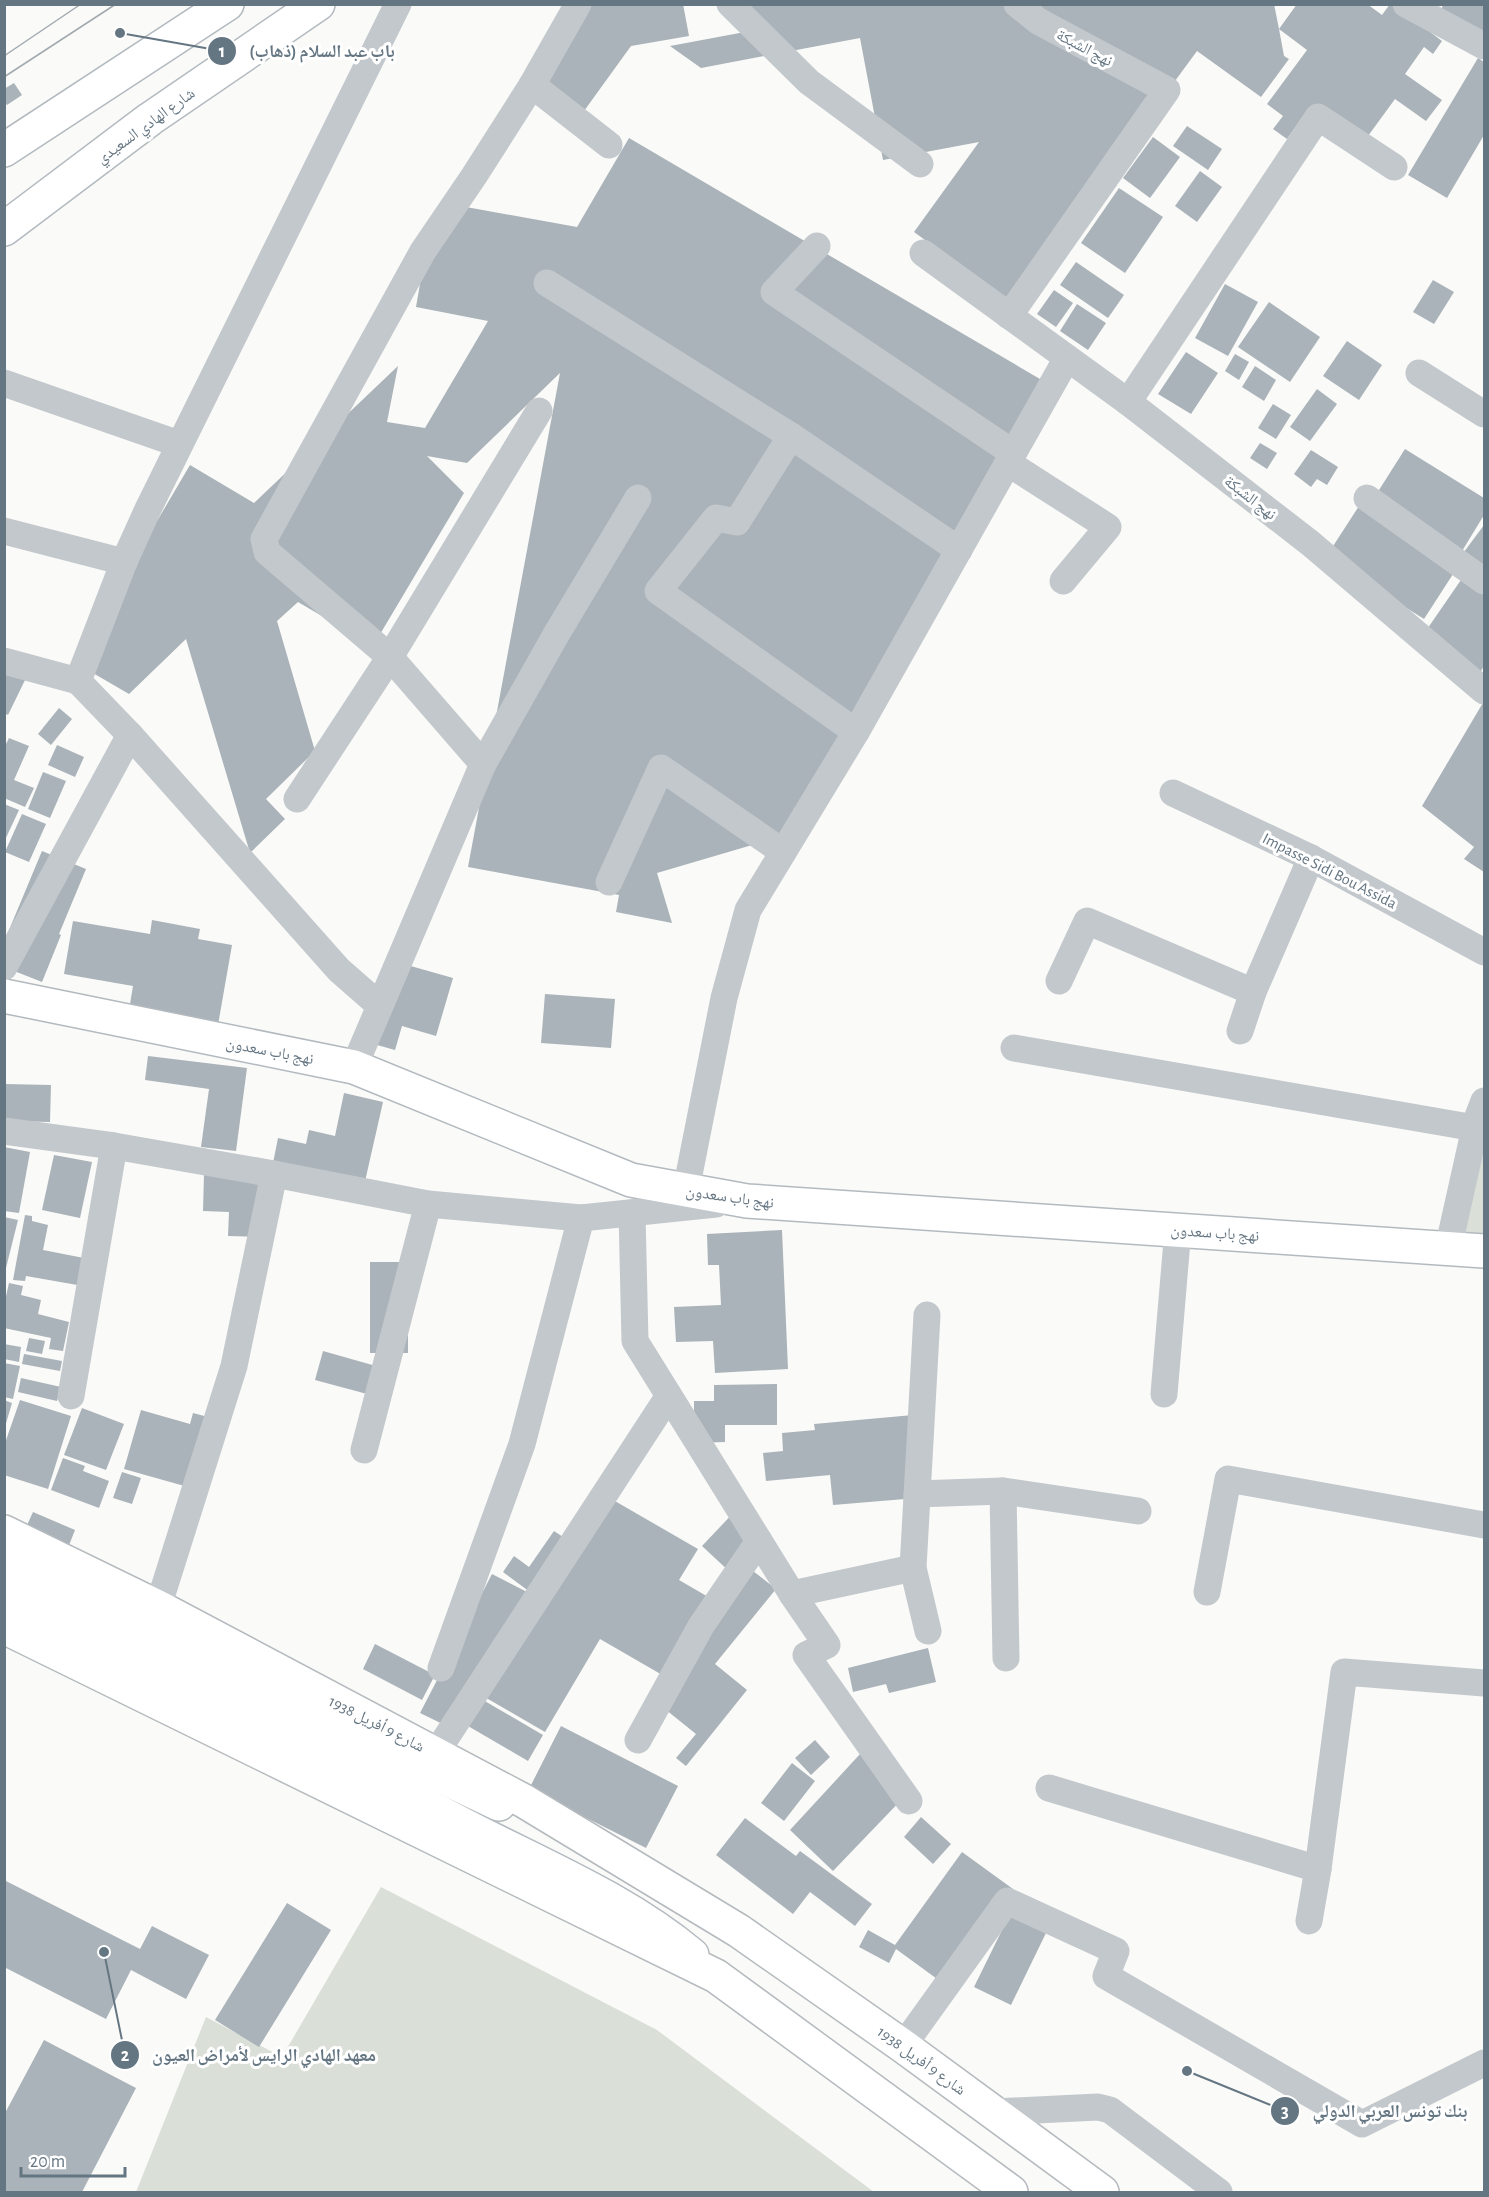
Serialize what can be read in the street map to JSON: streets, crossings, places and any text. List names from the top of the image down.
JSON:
{
  "streets": {
    "main road": ["شارع الهادي السعيدي", "نهج باب سعدون", "شارع 9 أفريل 1938"],
    "street": ["نهج الشبكة", "Impasse Sidi Bou Assida"]
  },
  "places": ["باب عبد السلام (ذهاب)", "معهد الهادي الرايس لأمراض العيون", "بنك تونس العربي الدولي"],
  "scale_bar": "20 m"
}
